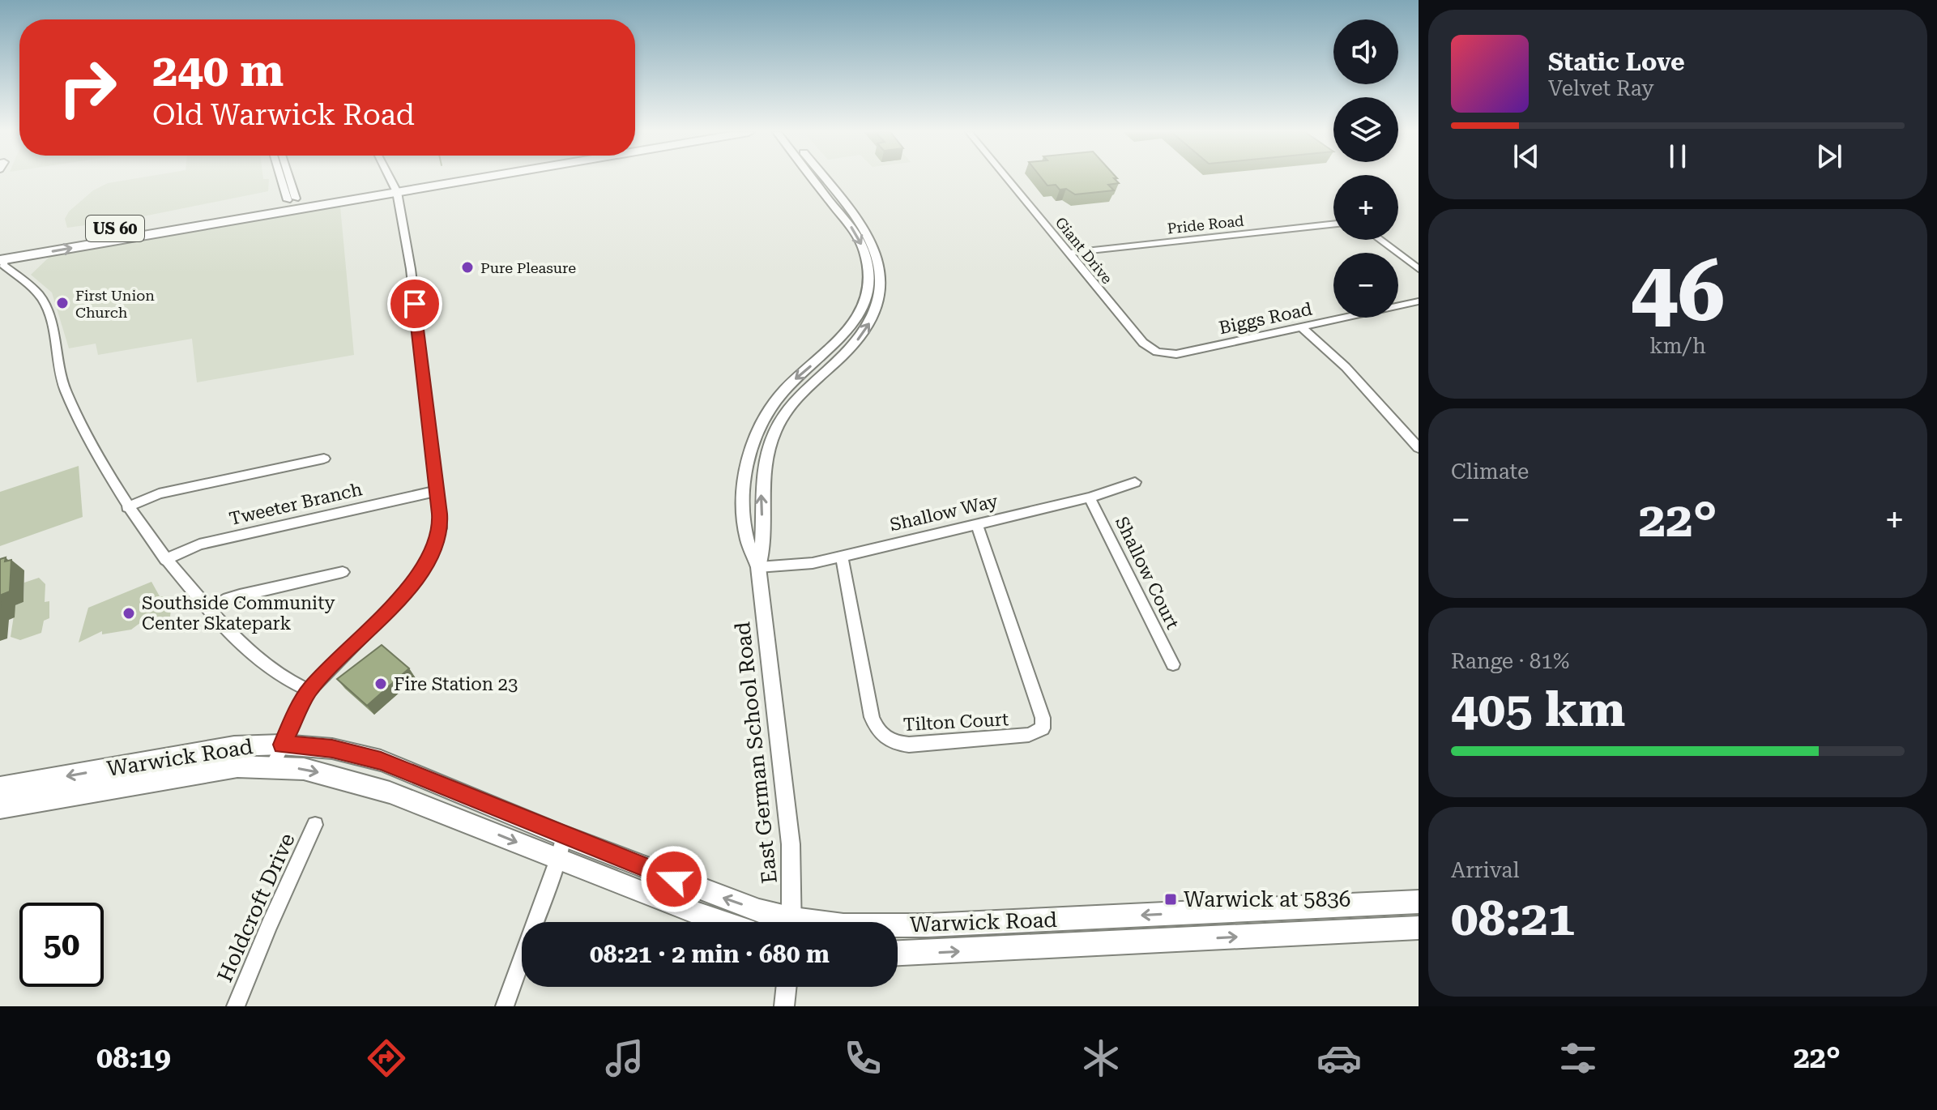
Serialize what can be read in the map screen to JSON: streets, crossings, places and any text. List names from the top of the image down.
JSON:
{
  "streets": {
    "main road": ["US 60", "Warwick Road"],
    "street": [
      "Pride Road",
      "Giant Drive",
      "Biggs Road",
      "Tweeter Branch",
      "Shallow Way",
      "Shallow Court",
      "Tilton Court",
      "East German School Road",
      "Holdcroft Drive"
    ]
  },
  "crossings": [
    ["Pride Road", "Giant Drive"],
    ["Giant Drive", "Biggs Road"],
    ["Shallow Way", "Shallow Court"],
    ["Shallow Way", "Tilton Court"],
    ["Shallow Way", "East German School Road"]
  ],
  "places": {
    "other": [
      "Pure Pleasure",
      "First Union Church",
      "Southside Community Center Skatepark",
      "Fire Station 23"
    ],
    "transit": ["Warwick at 5836"]
  },
  "page": {
    "map_buttons": ["+", "−"],
    "turn": ["240 m", "Old Warwick Road"],
    "song": ["Static Love", "Velvet Ray"],
    "tile": [
      ["46", "km/h"],
      "Climate",
      ["Range · 81%", "405 km"],
      ["Arrival", "08:21"]
    ],
    "heat": ["−", "22°", "+"],
    "limit": "50",
    "trip": "08:21 · 2 min · 680 m",
    "tabs": ["08:19", "22°"]
  }
}
